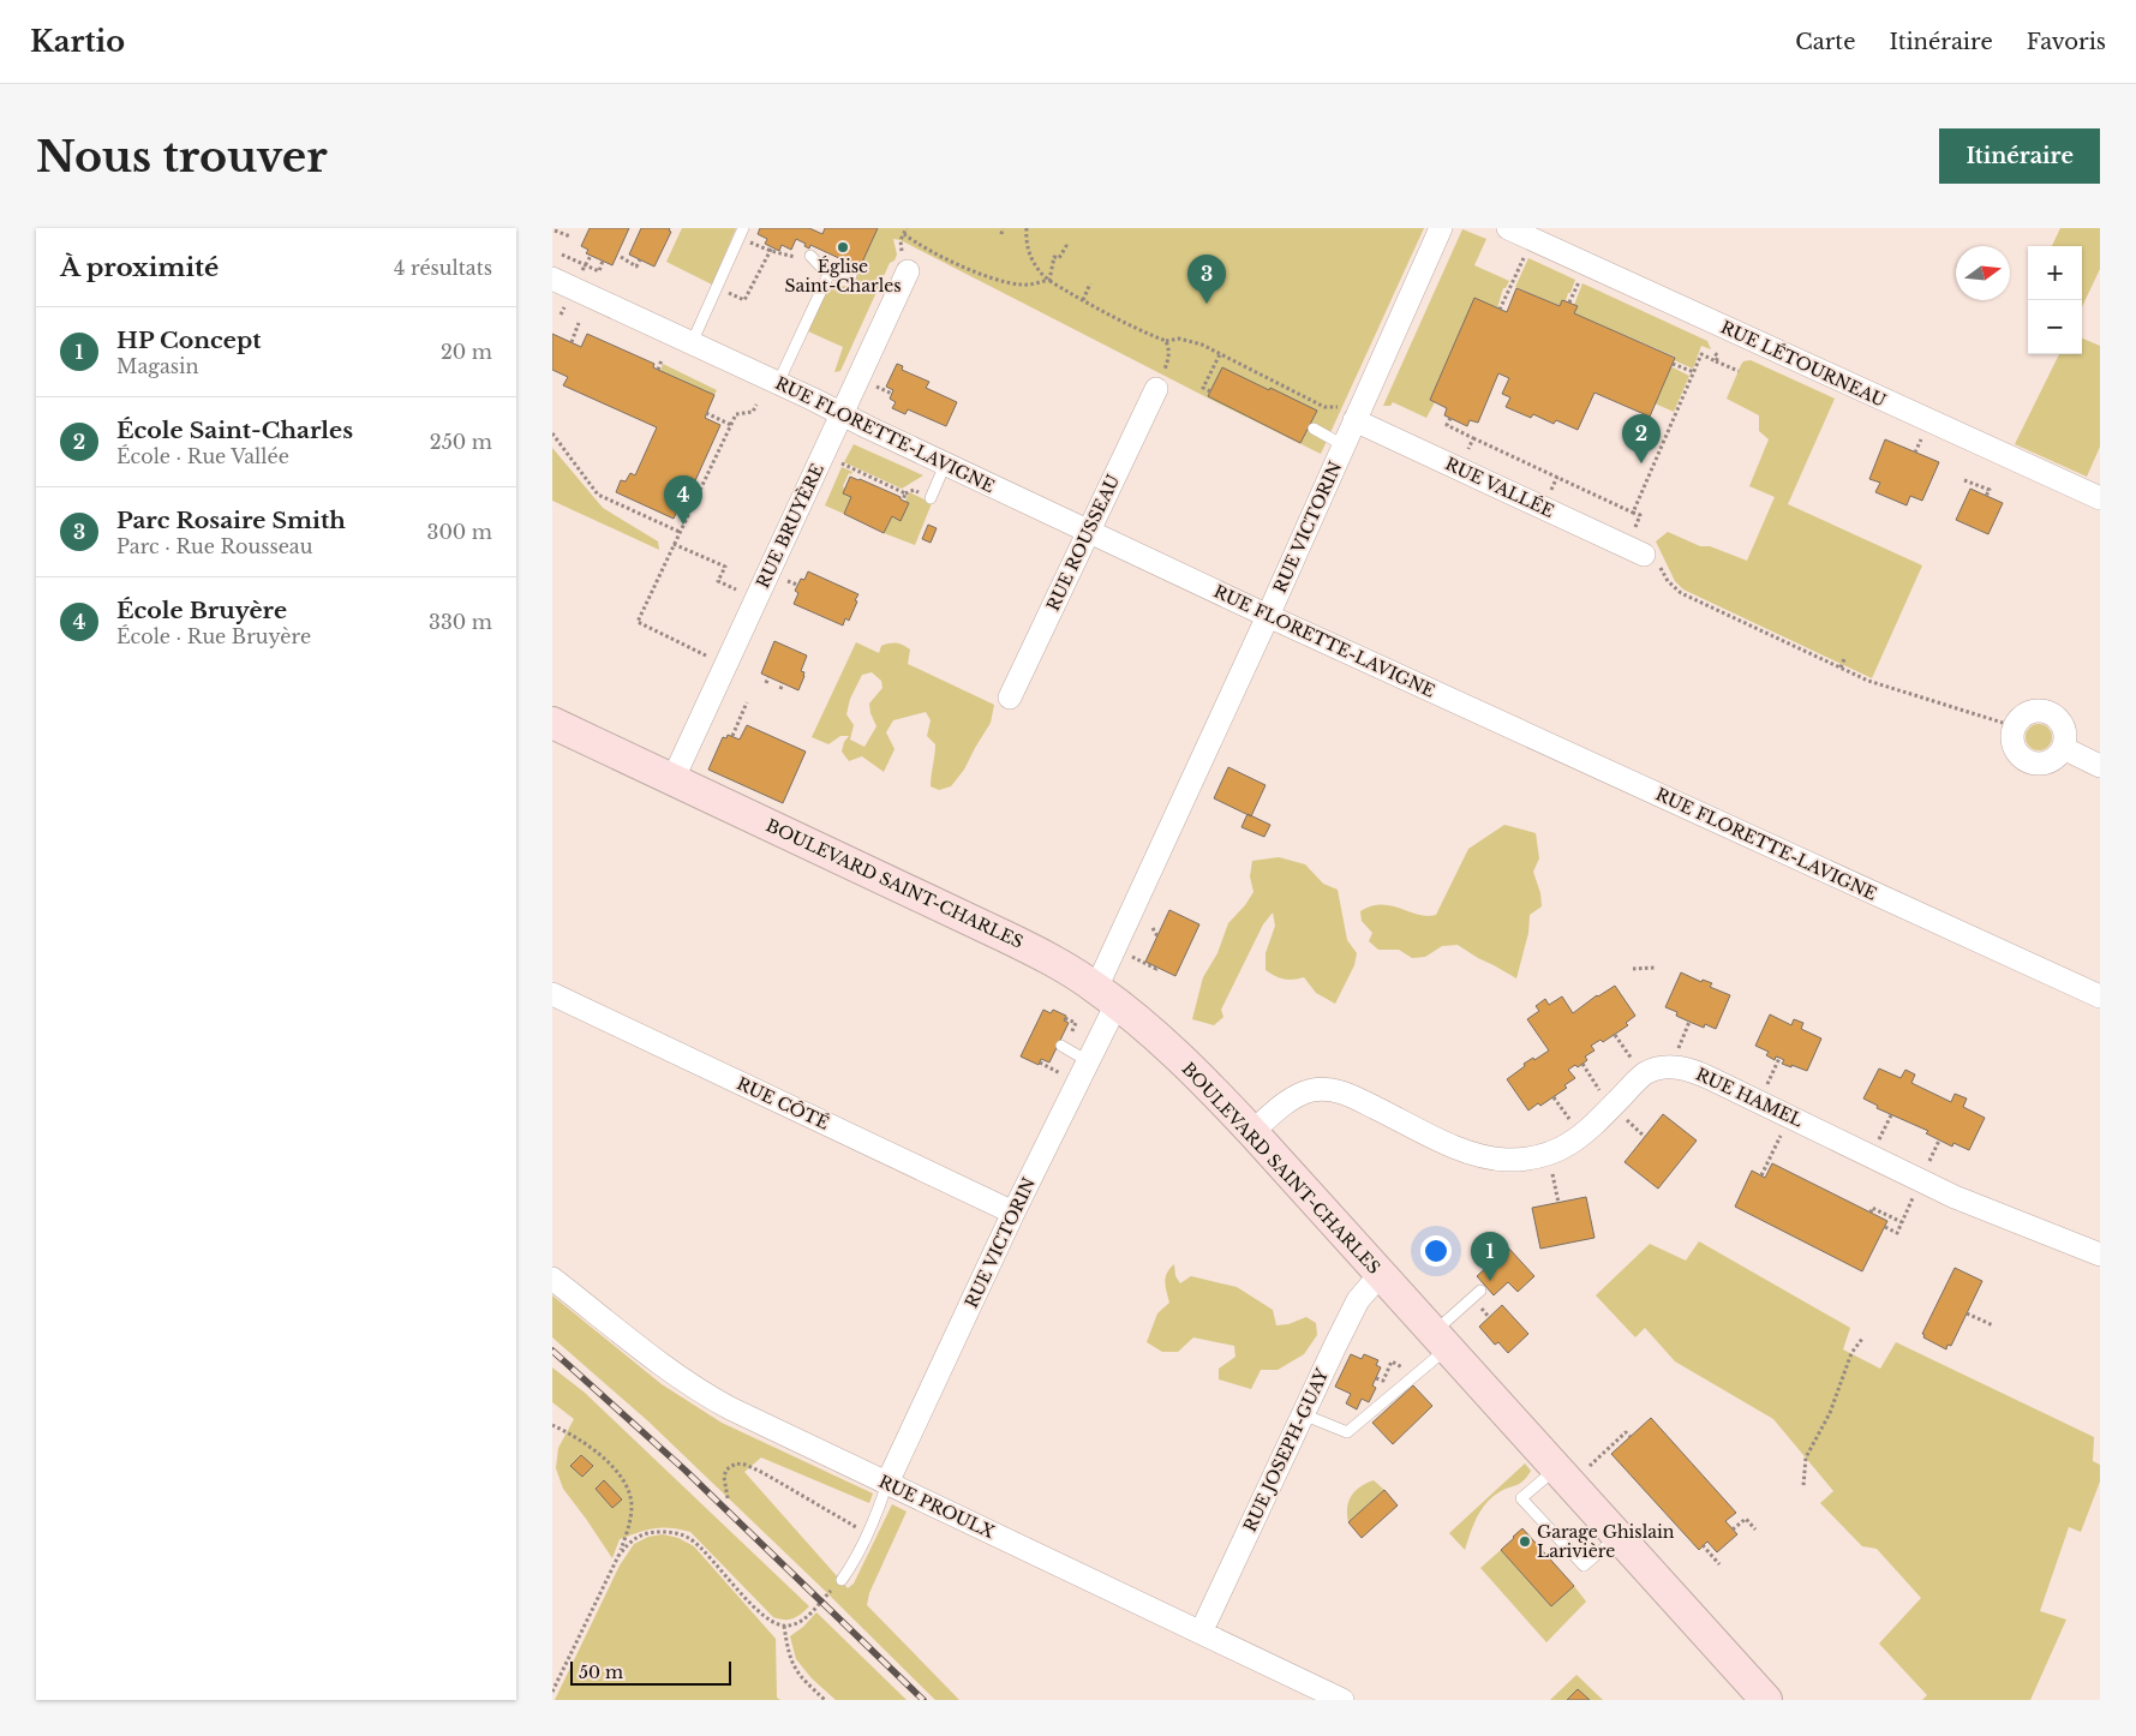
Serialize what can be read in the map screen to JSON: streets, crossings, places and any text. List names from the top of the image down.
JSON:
{
  "streets": {
    "street": [
      "RUE LÉTOURNEAU",
      "RUE FLORETTE-LAVIGNE",
      "RUE VALLÉE",
      "RUE BRUYÈRE",
      "RUE VICTORIN",
      "RUE ROUSSEAU",
      "BOULEVARD SAINT-CHARLES",
      "RUE HAMEL",
      "RUE CÔTÉ",
      "RUE JOSEPH-GUAY",
      "RUE PROULX"
    ]
  },
  "crossings": [
    ["RUE FLORETTE-LAVIGNE", "RUE BRUYÈRE"],
    ["RUE FLORETTE-LAVIGNE", "RUE VICTORIN"],
    ["RUE FLORETTE-LAVIGNE", "RUE ROUSSEAU"],
    ["RUE VALLÉE", "RUE VICTORIN"],
    ["RUE BRUYÈRE", "BOULEVARD SAINT-CHARLES"],
    ["RUE VICTORIN", "BOULEVARD SAINT-CHARLES"],
    ["RUE VICTORIN", "RUE CÔTÉ"],
    ["RUE VICTORIN", "RUE PROULX"],
    ["BOULEVARD SAINT-CHARLES", "RUE HAMEL"],
    ["BOULEVARD SAINT-CHARLES", "RUE JOSEPH-GUAY"],
    ["RUE JOSEPH-GUAY", "RUE PROULX"]
  ],
  "places": ["Église Saint-Charles", "Garage Ghislain Larivière"],
  "scale_bar": "50 m",
  "north": "right",
  "page": {
    "header": "Kartio",
    "nav": ["Carte", "Itinéraire", "Favoris"],
    "buttons": "Itinéraire",
    "title": "Nous trouver",
    "heading": ["À proximité", "4 résultats"],
    "map_buttons": ["+", "−"],
    "pins": [
      "3",
      "2",
      "4",
      "1"
    ],
    "list": [
      {
        "mark": "1",
        "name": "HP Concept",
        "note": "Magasin",
        "value": "20 m"
      },
      {
        "mark": "2",
        "name": "École Saint-Charles",
        "note": "École · Rue Vallée",
        "value": "250 m"
      },
      {
        "mark": "3",
        "name": "Parc Rosaire Smith",
        "note": "Parc · Rue Rousseau",
        "value": "300 m"
      },
      {
        "mark": "4",
        "name": "École Bruyère",
        "note": "École · Rue Bruyère",
        "value": "330 m"
      }
    ],
    "scale": "50 m"
  }
}
